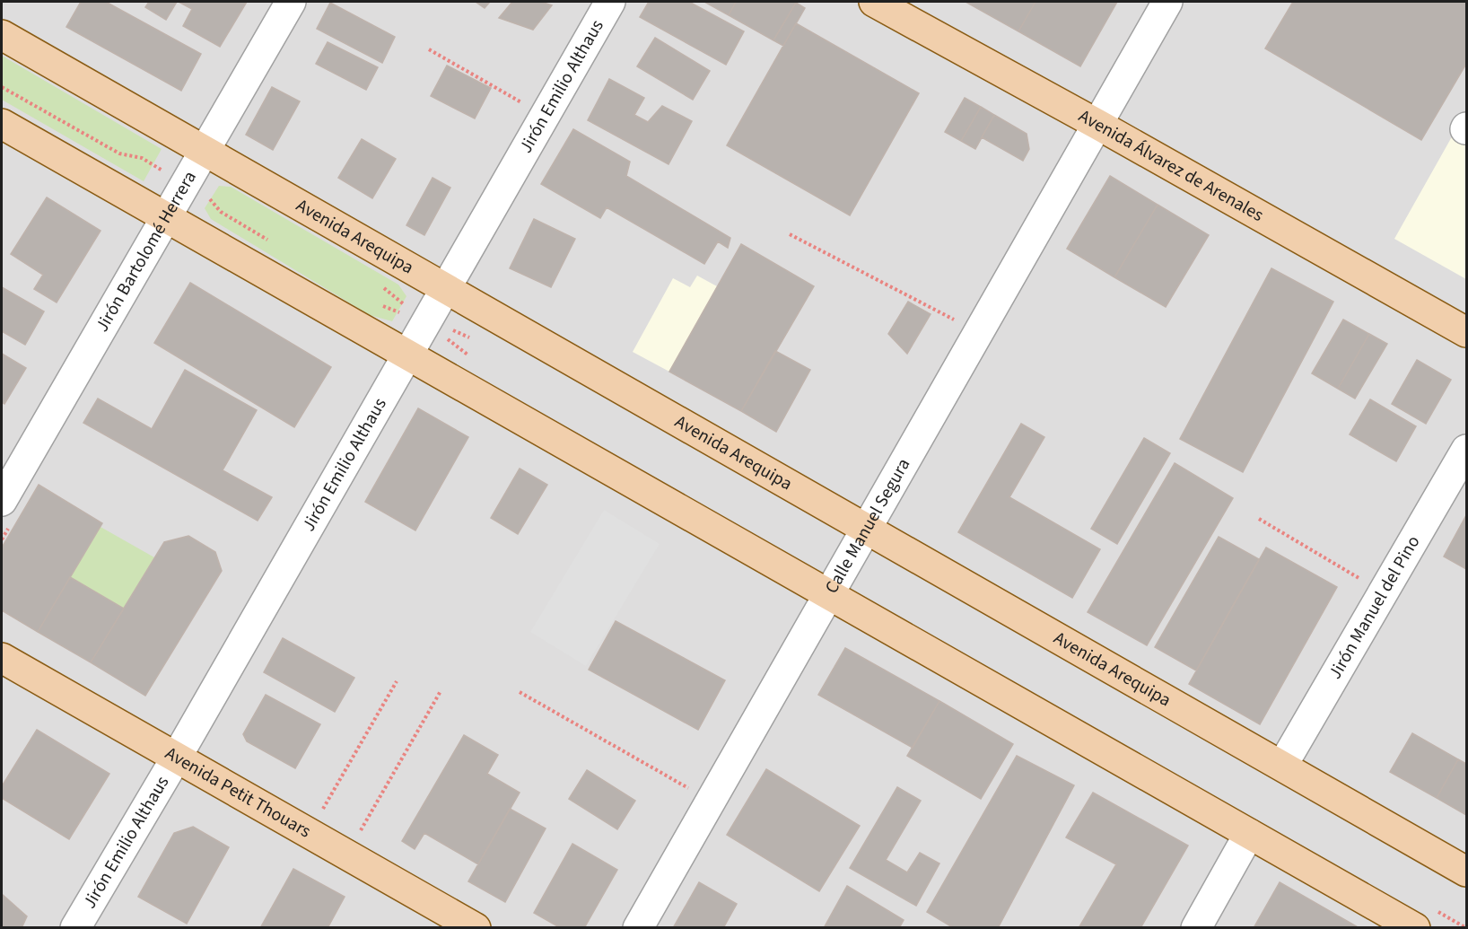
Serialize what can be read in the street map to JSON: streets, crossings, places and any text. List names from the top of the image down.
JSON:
{
  "streets": {
    "main road": ["Avenida Álvarez de Arenales", "Avenida Arequipa", "Avenida Petit Thouars"],
    "street": [
      "Jirón Emilio Althaus",
      "Jirón Bartolomé Herrera",
      "Calle Manuel Segura",
      "Jirón Manuel del Pino"
    ]
  },
  "crossings": [
    ["Jirón Emilio Althaus", "Avenida Arequipa"],
    ["Jirón Emilio Althaus", "Avenida Petit Thouars"],
    ["Avenida Álvarez de Arenales", "Calle Manuel Segura"],
    ["Avenida Arequipa", "Jirón Bartolomé Herrera"],
    ["Avenida Arequipa", "Calle Manuel Segura"],
    ["Avenida Arequipa", "Jirón Manuel del Pino"]
  ]
}
